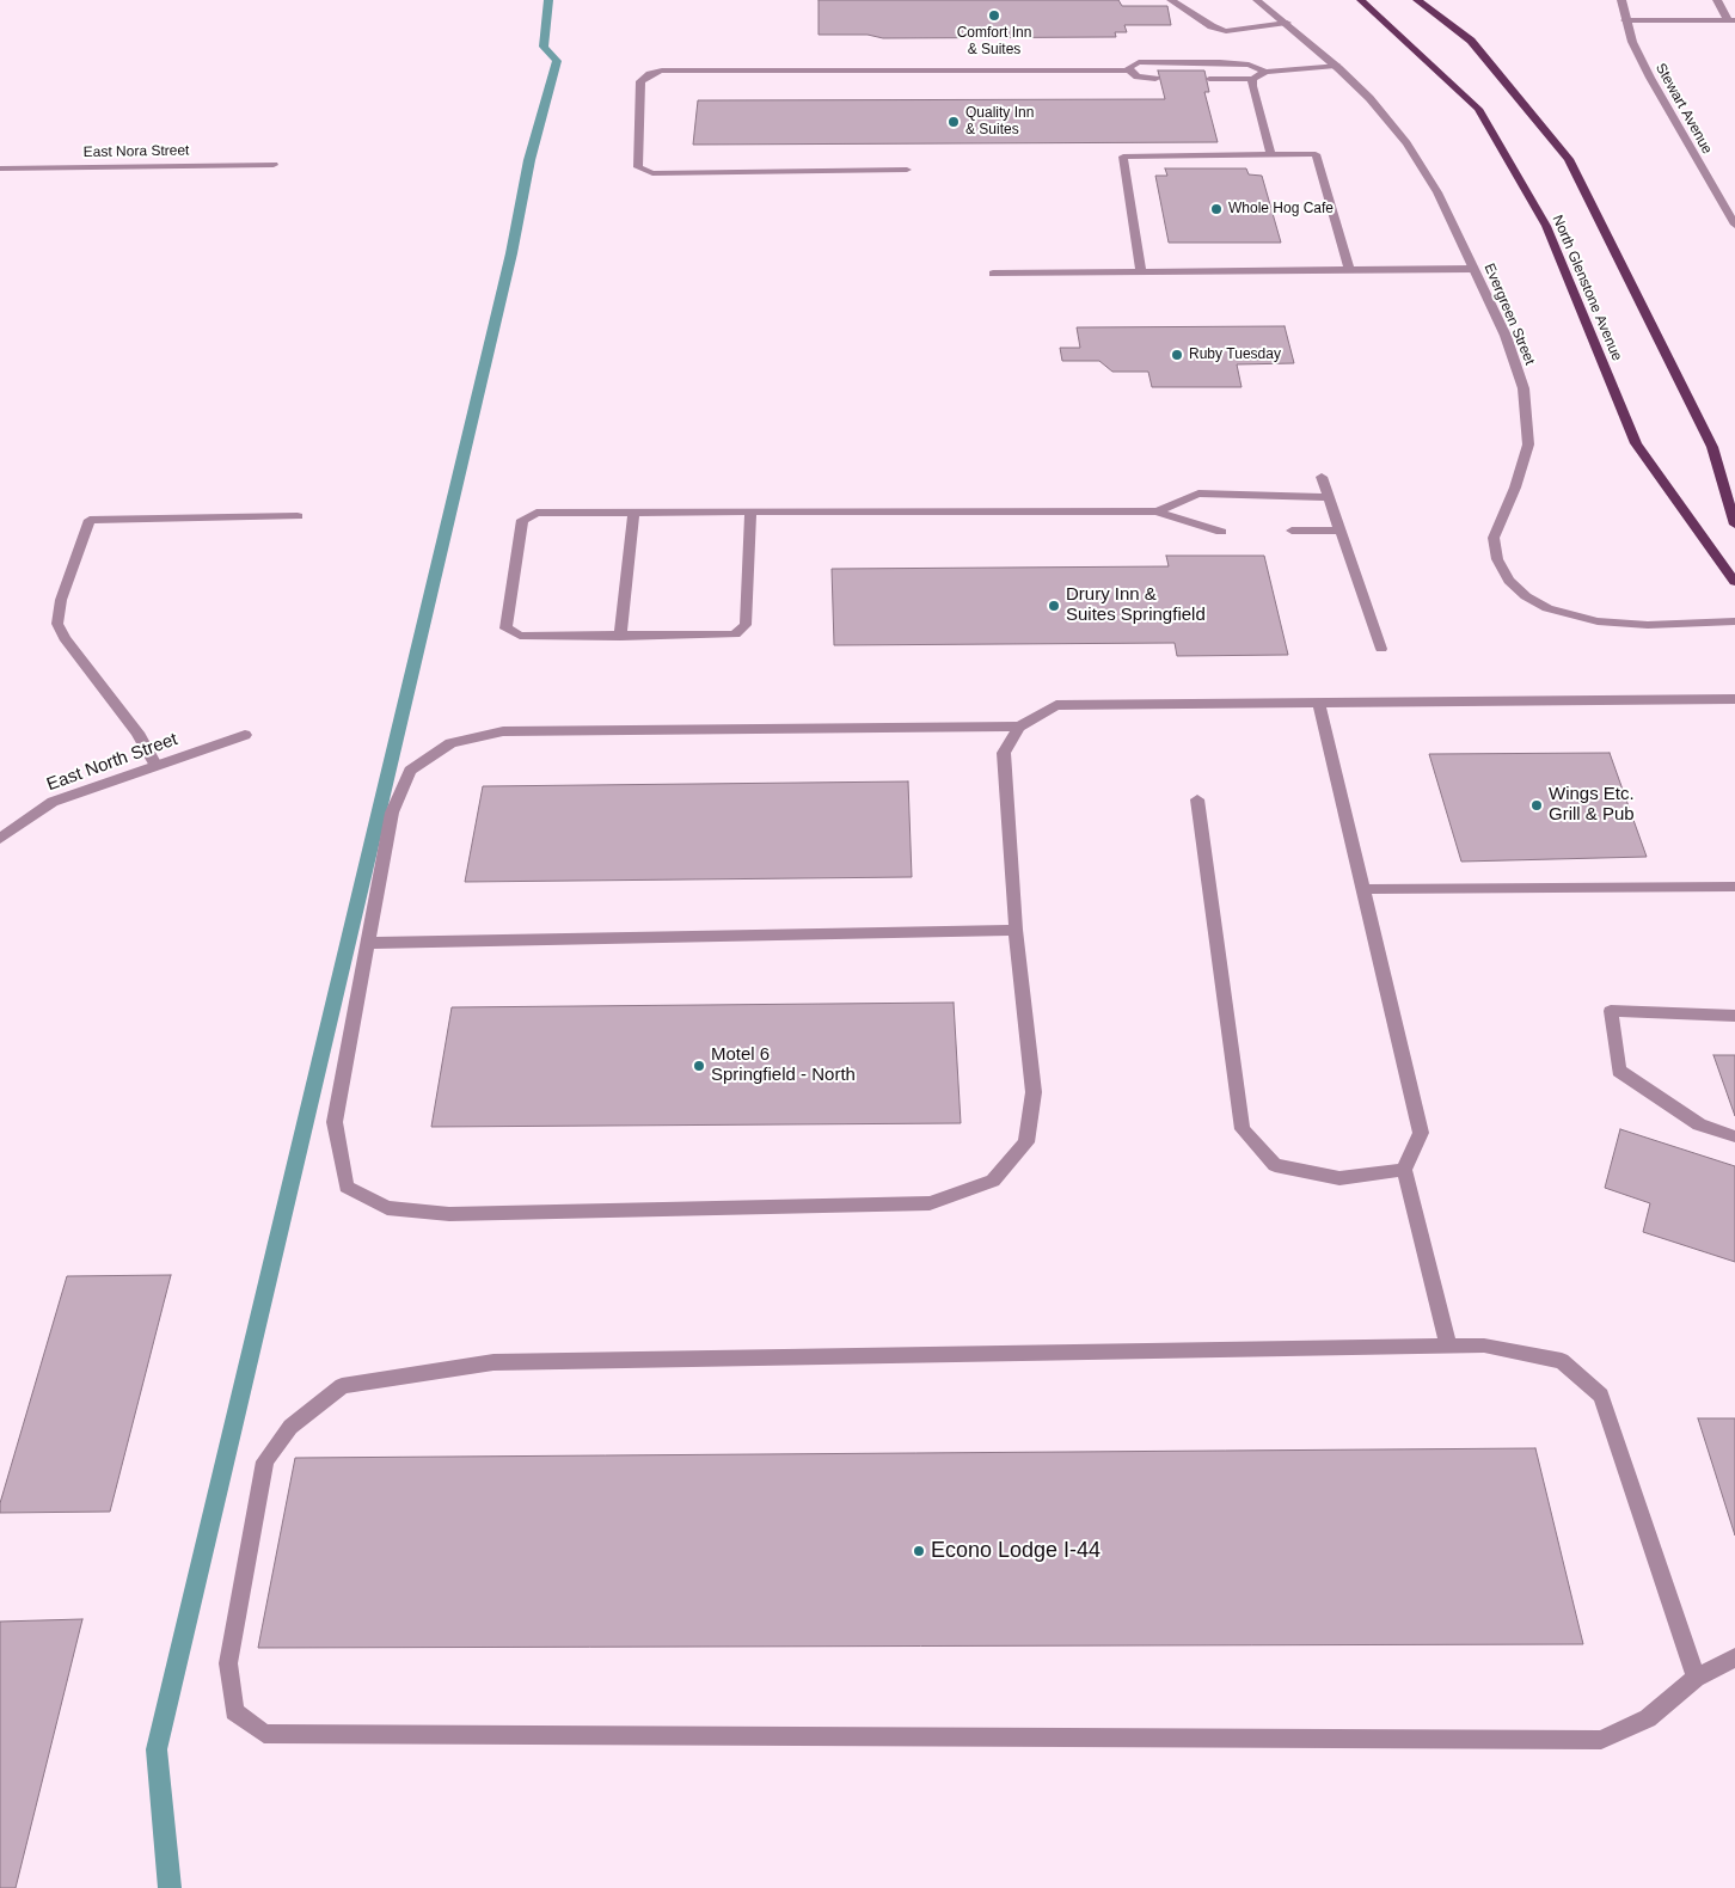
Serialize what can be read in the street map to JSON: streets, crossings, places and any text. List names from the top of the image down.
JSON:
{
  "streets": {
    "main road": ["North Glenstone Avenue"],
    "street": [
      "Stewart Avenue",
      "East Nora Street",
      "Evergreen Street",
      "East North Street"
    ]
  },
  "places": [
    "Comfort Inn & Suites",
    "Quality Inn & Suites",
    "Whole Hog Cafe",
    "Ruby Tuesday",
    "Drury Inn & Suites Springfield",
    "Wings Etc. Grill & Pub",
    "Motel 6 Springfield - North",
    "Econo Lodge I-44"
  ]
}
